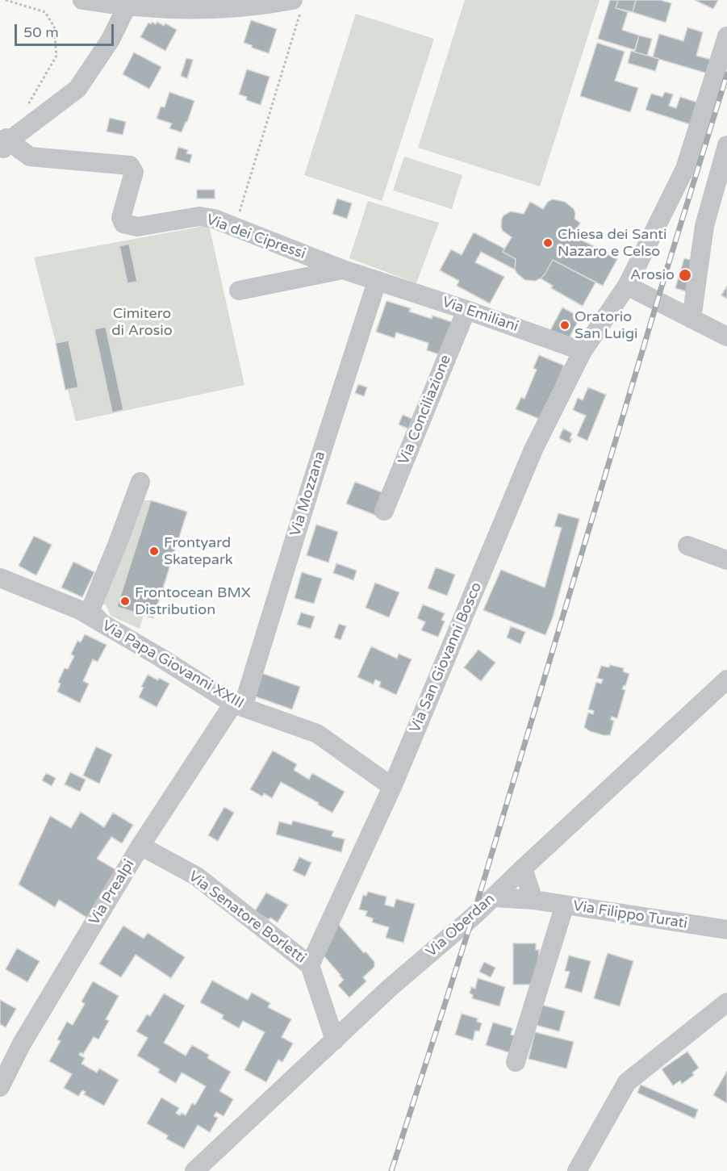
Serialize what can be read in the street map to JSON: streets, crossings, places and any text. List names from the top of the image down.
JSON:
{
  "streets": {
    "street": [
      "Via dei Cipressi",
      "Via Emiliani",
      "Via Conciliazione",
      "Via Mozzana",
      "Via San Giovanni Bosco",
      "Via Papa Giovanni XXIII",
      "Via Prealpi",
      "Via Filippo Turati",
      "Via Senatore Borletti",
      "Via Oberdan"
    ]
  },
  "crossings": [
    ["Via dei Cipressi", "Via Emiliani"],
    ["Via dei Cipressi", "Via Mozzana"],
    ["Via Emiliani", "Via Conciliazione"],
    ["Via Emiliani", "Via Mozzana"],
    ["Via Emiliani", "Via San Giovanni Bosco"],
    ["Via Mozzana", "Via Papa Giovanni XXIII"],
    ["Via Mozzana", "Via Prealpi"],
    ["Via San Giovanni Bosco", "Via Papa Giovanni XXIII"],
    ["Via San Giovanni Bosco", "Via Senatore Borletti"],
    ["Via Papa Giovanni XXIII", "Via Prealpi"],
    ["Via Prealpi", "Via Senatore Borletti"],
    ["Via Filippo Turati", "Via Oberdan"],
    ["Via Senatore Borletti", "Via Oberdan"]
  ],
  "parks": ["Cimitero di Arosio"],
  "places": [
    "Chiesa dei Santi Nazaro e Celso",
    "Arosio",
    "Oratorio San Luigi",
    "Frontyard Skatepark",
    "Frontocean BMX Distribution"
  ],
  "scale_bar": "50 m"
}
